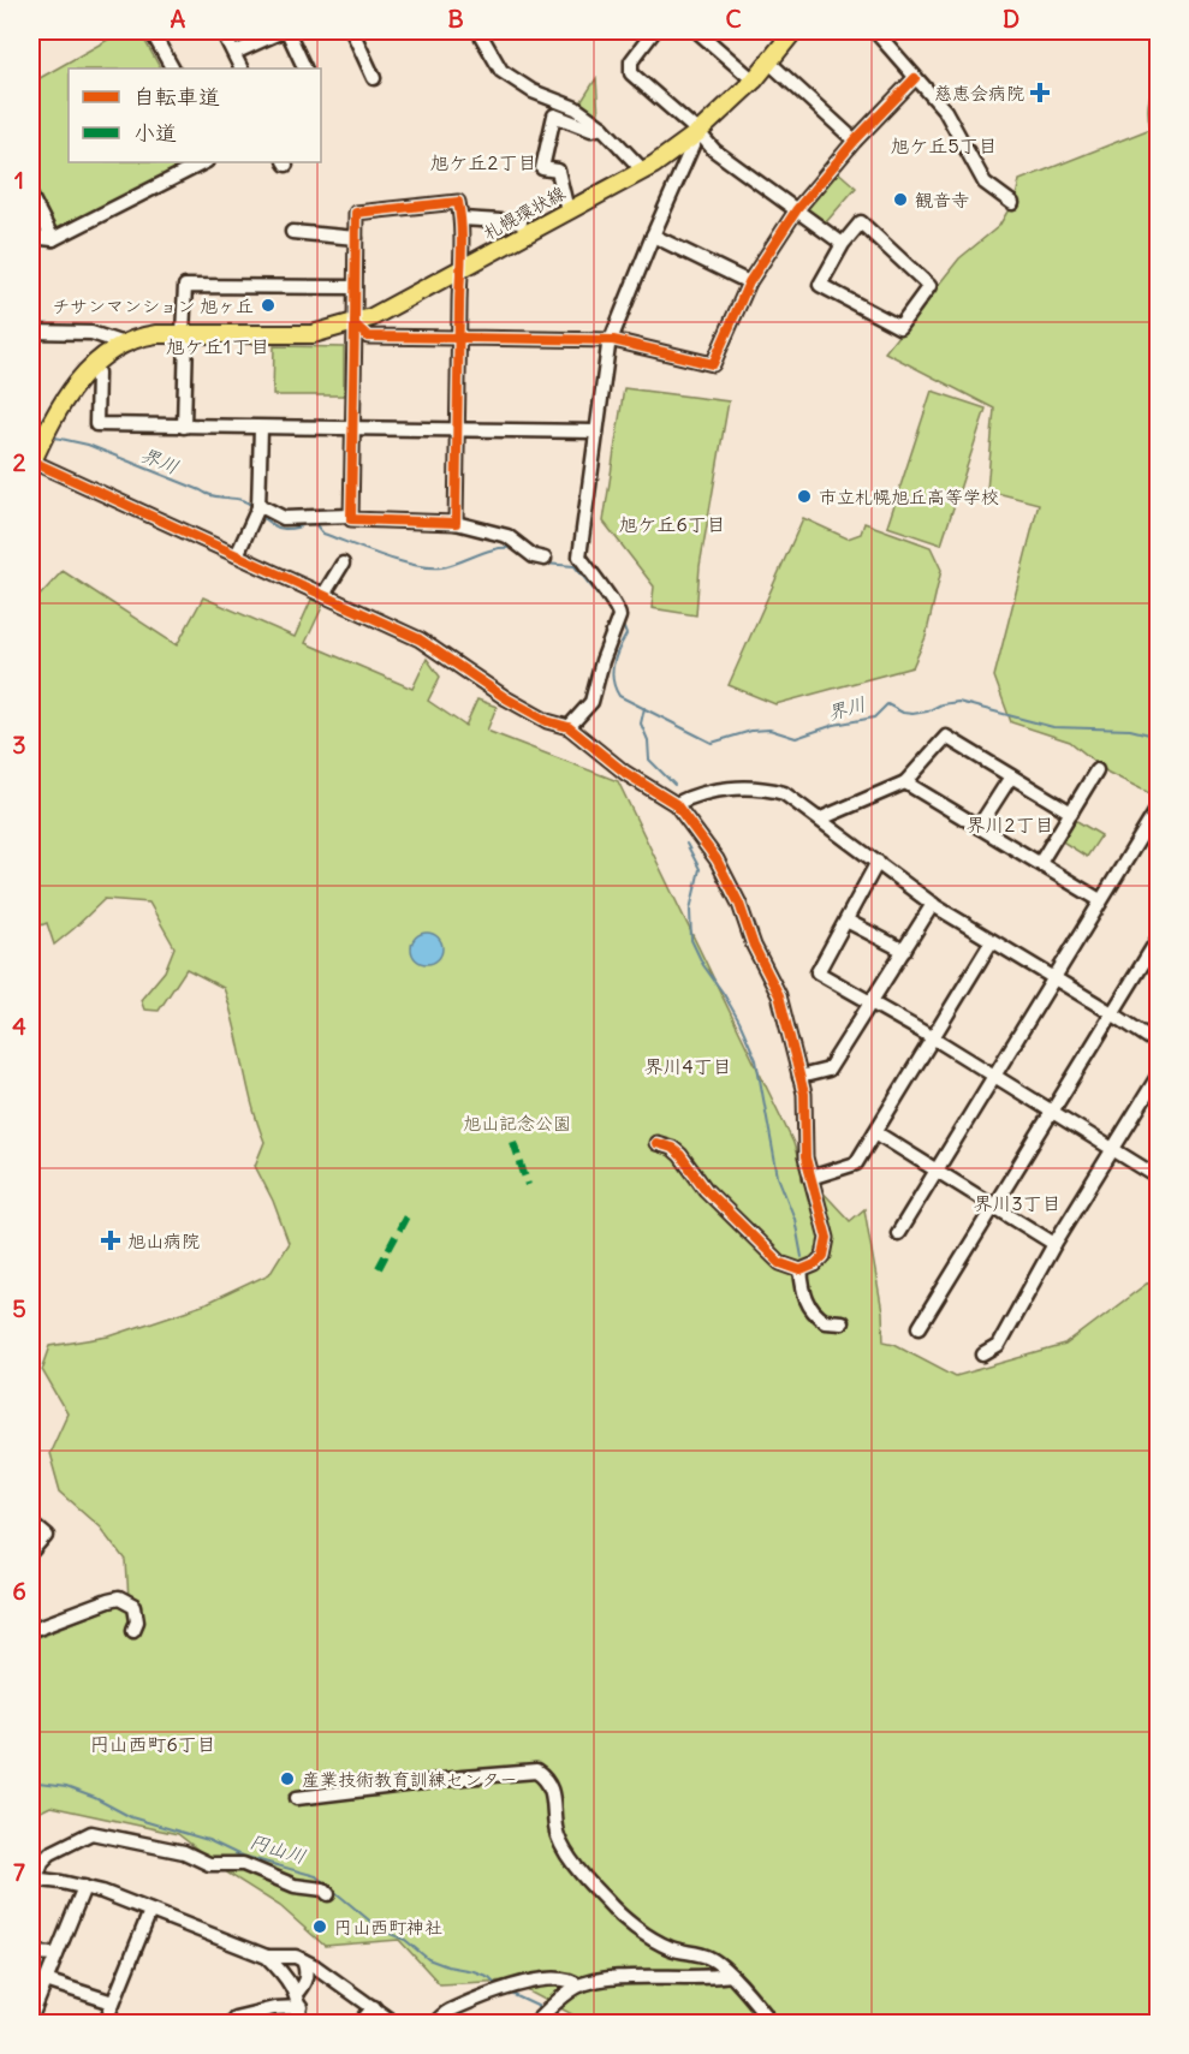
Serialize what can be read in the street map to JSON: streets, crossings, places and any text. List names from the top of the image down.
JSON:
{
  "streets": {
    "main road": ["札幌環状線"]
  },
  "districts": [
    "旭ケ丘5丁目",
    "旭ケ丘2丁目",
    "旭ケ丘1丁目",
    "旭ケ丘6丁目",
    "界川2丁目",
    "界川4丁目",
    "界川3丁目",
    "円山西町6丁目"
  ],
  "water": ["界川", "円山川"],
  "parks": ["旭山記念公園"],
  "places": {
    "health": ["慈恵会病院", "旭山病院"],
    "other": [
      "観音寺",
      "チサンマンション 旭ヶ丘",
      "市立札幌旭丘高等学校",
      "産業技術教育訓練センター",
      "円山西町神社"
    ]
  },
  "legend": ["自転車道", "小道"],
  "grid": {
    "columns": [
      "A",
      "B",
      "C",
      "D"
    ],
    "rows": [
      "1",
      "2",
      "3",
      "4",
      "5",
      "6",
      "7"
    ]
  }
}
